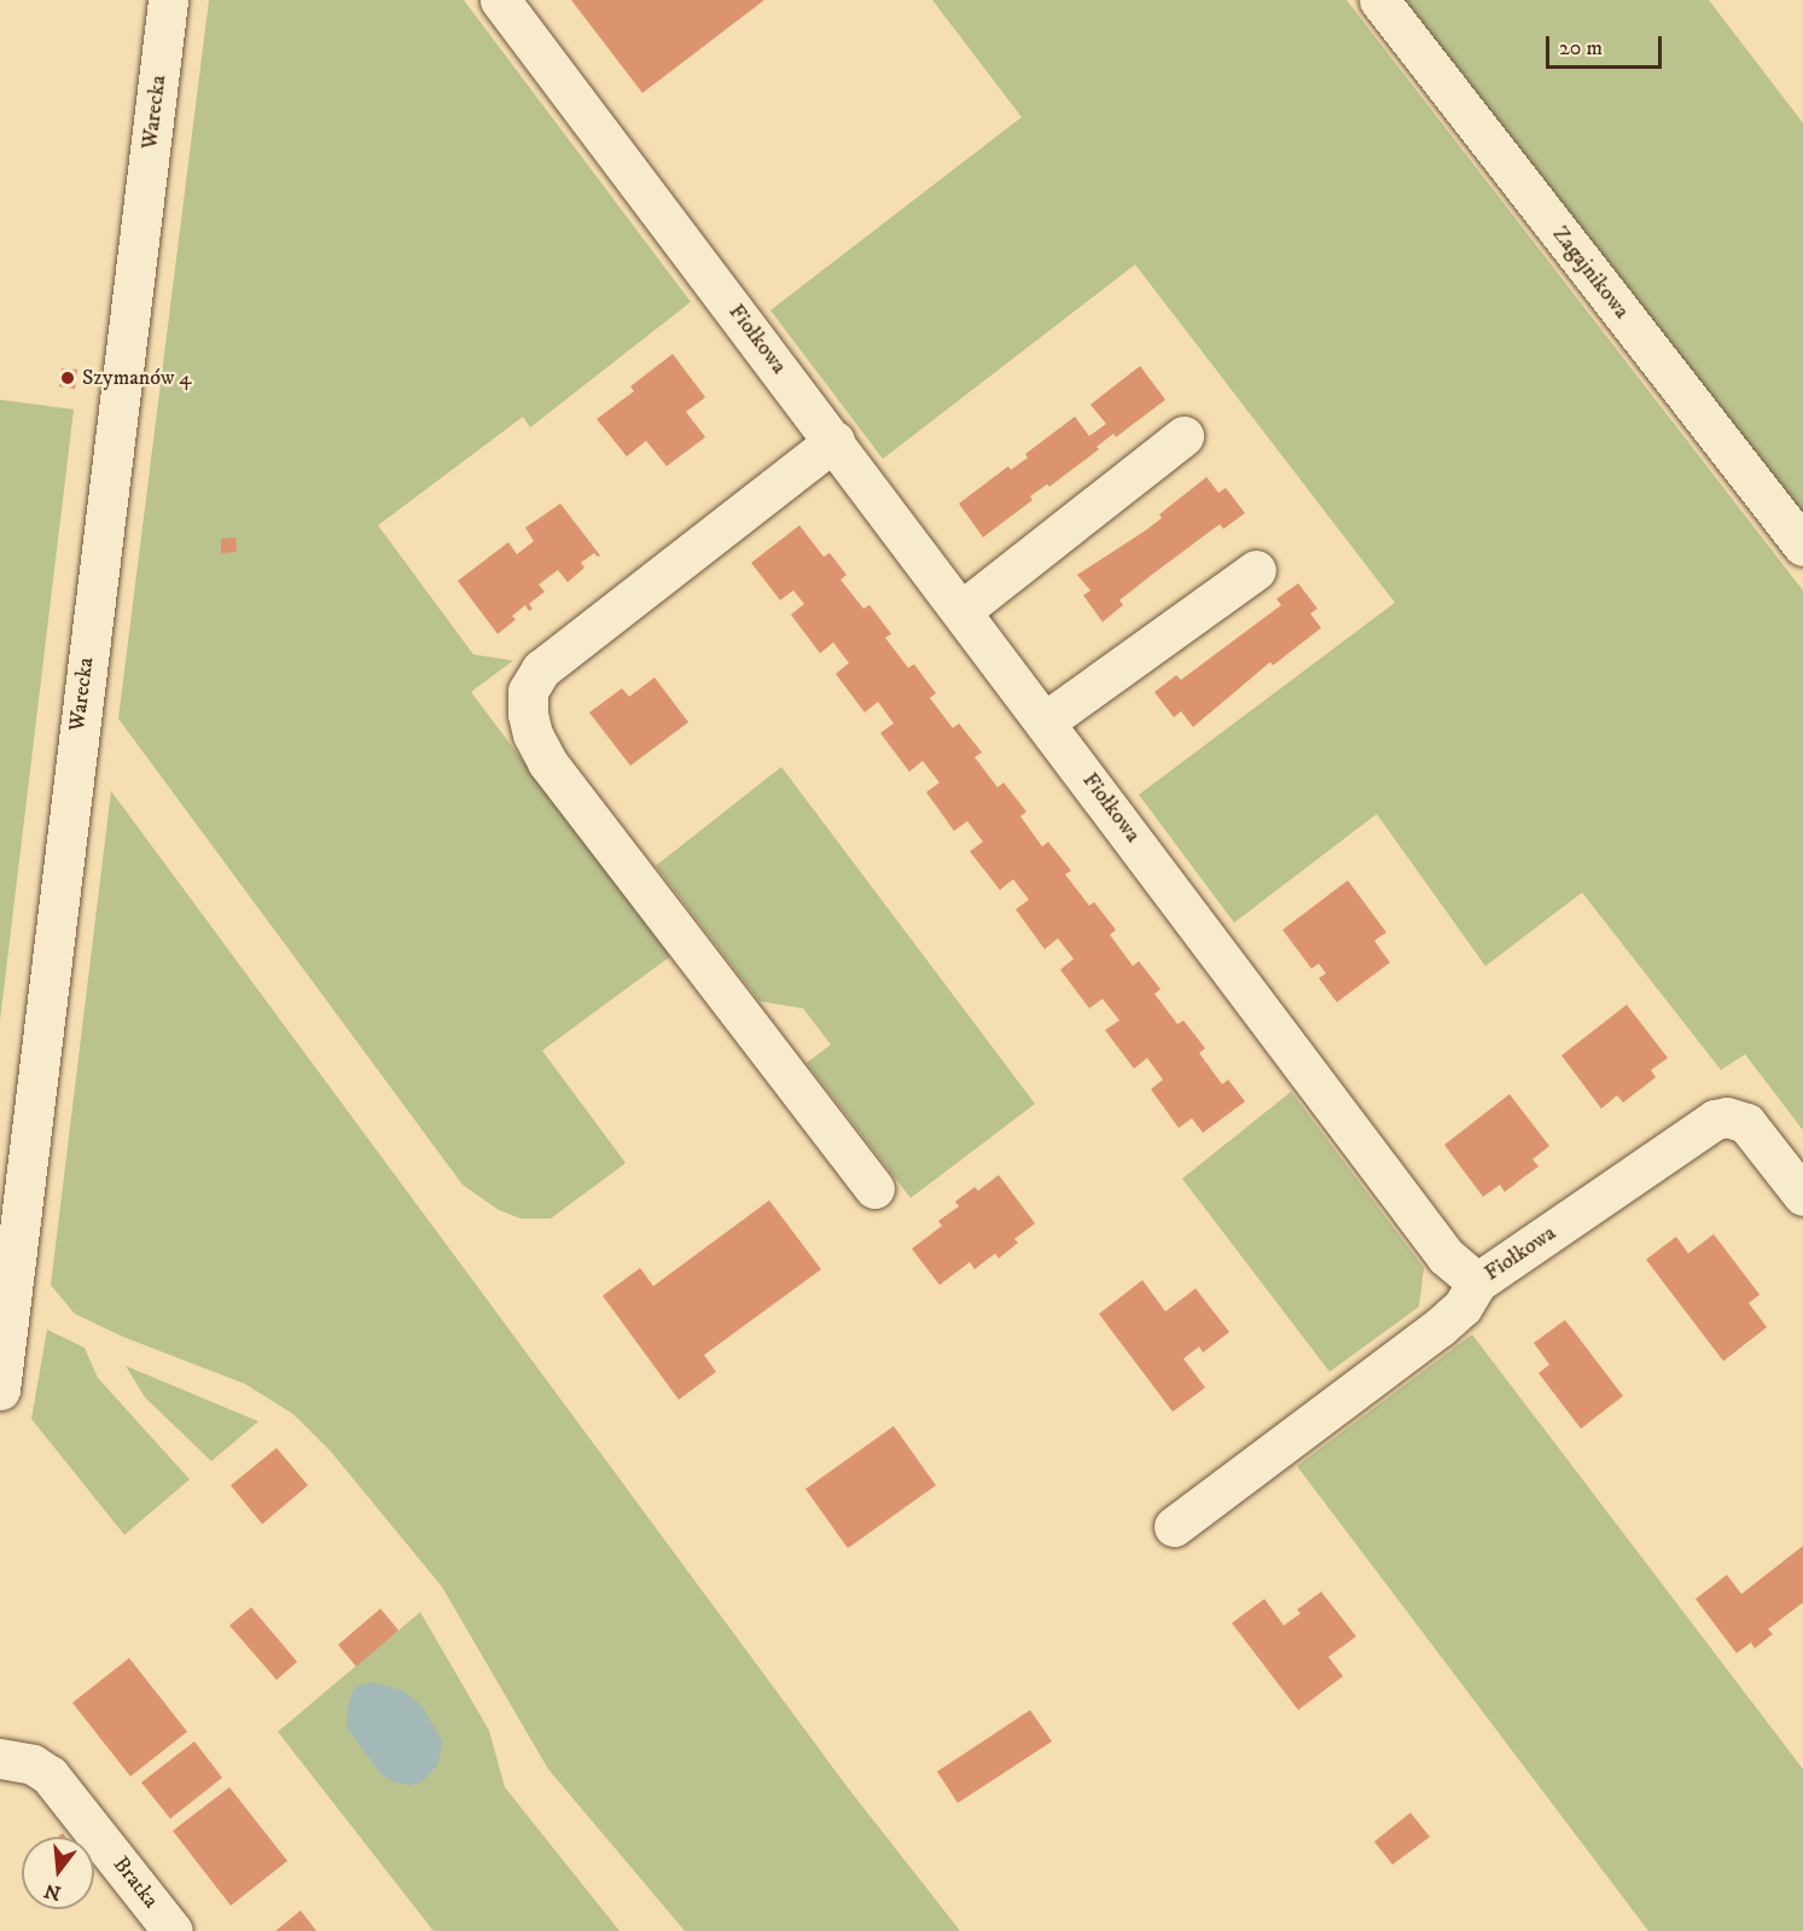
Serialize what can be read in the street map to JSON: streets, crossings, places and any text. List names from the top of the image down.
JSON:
{
  "streets": {
    "street": [
      "Warecka",
      "Zagajnikowa",
      "Fiołkowa",
      "Bratka"
    ]
  },
  "places": ["Szymanów 4"],
  "scale_bar": "20 m",
  "north": "bottom"
}
